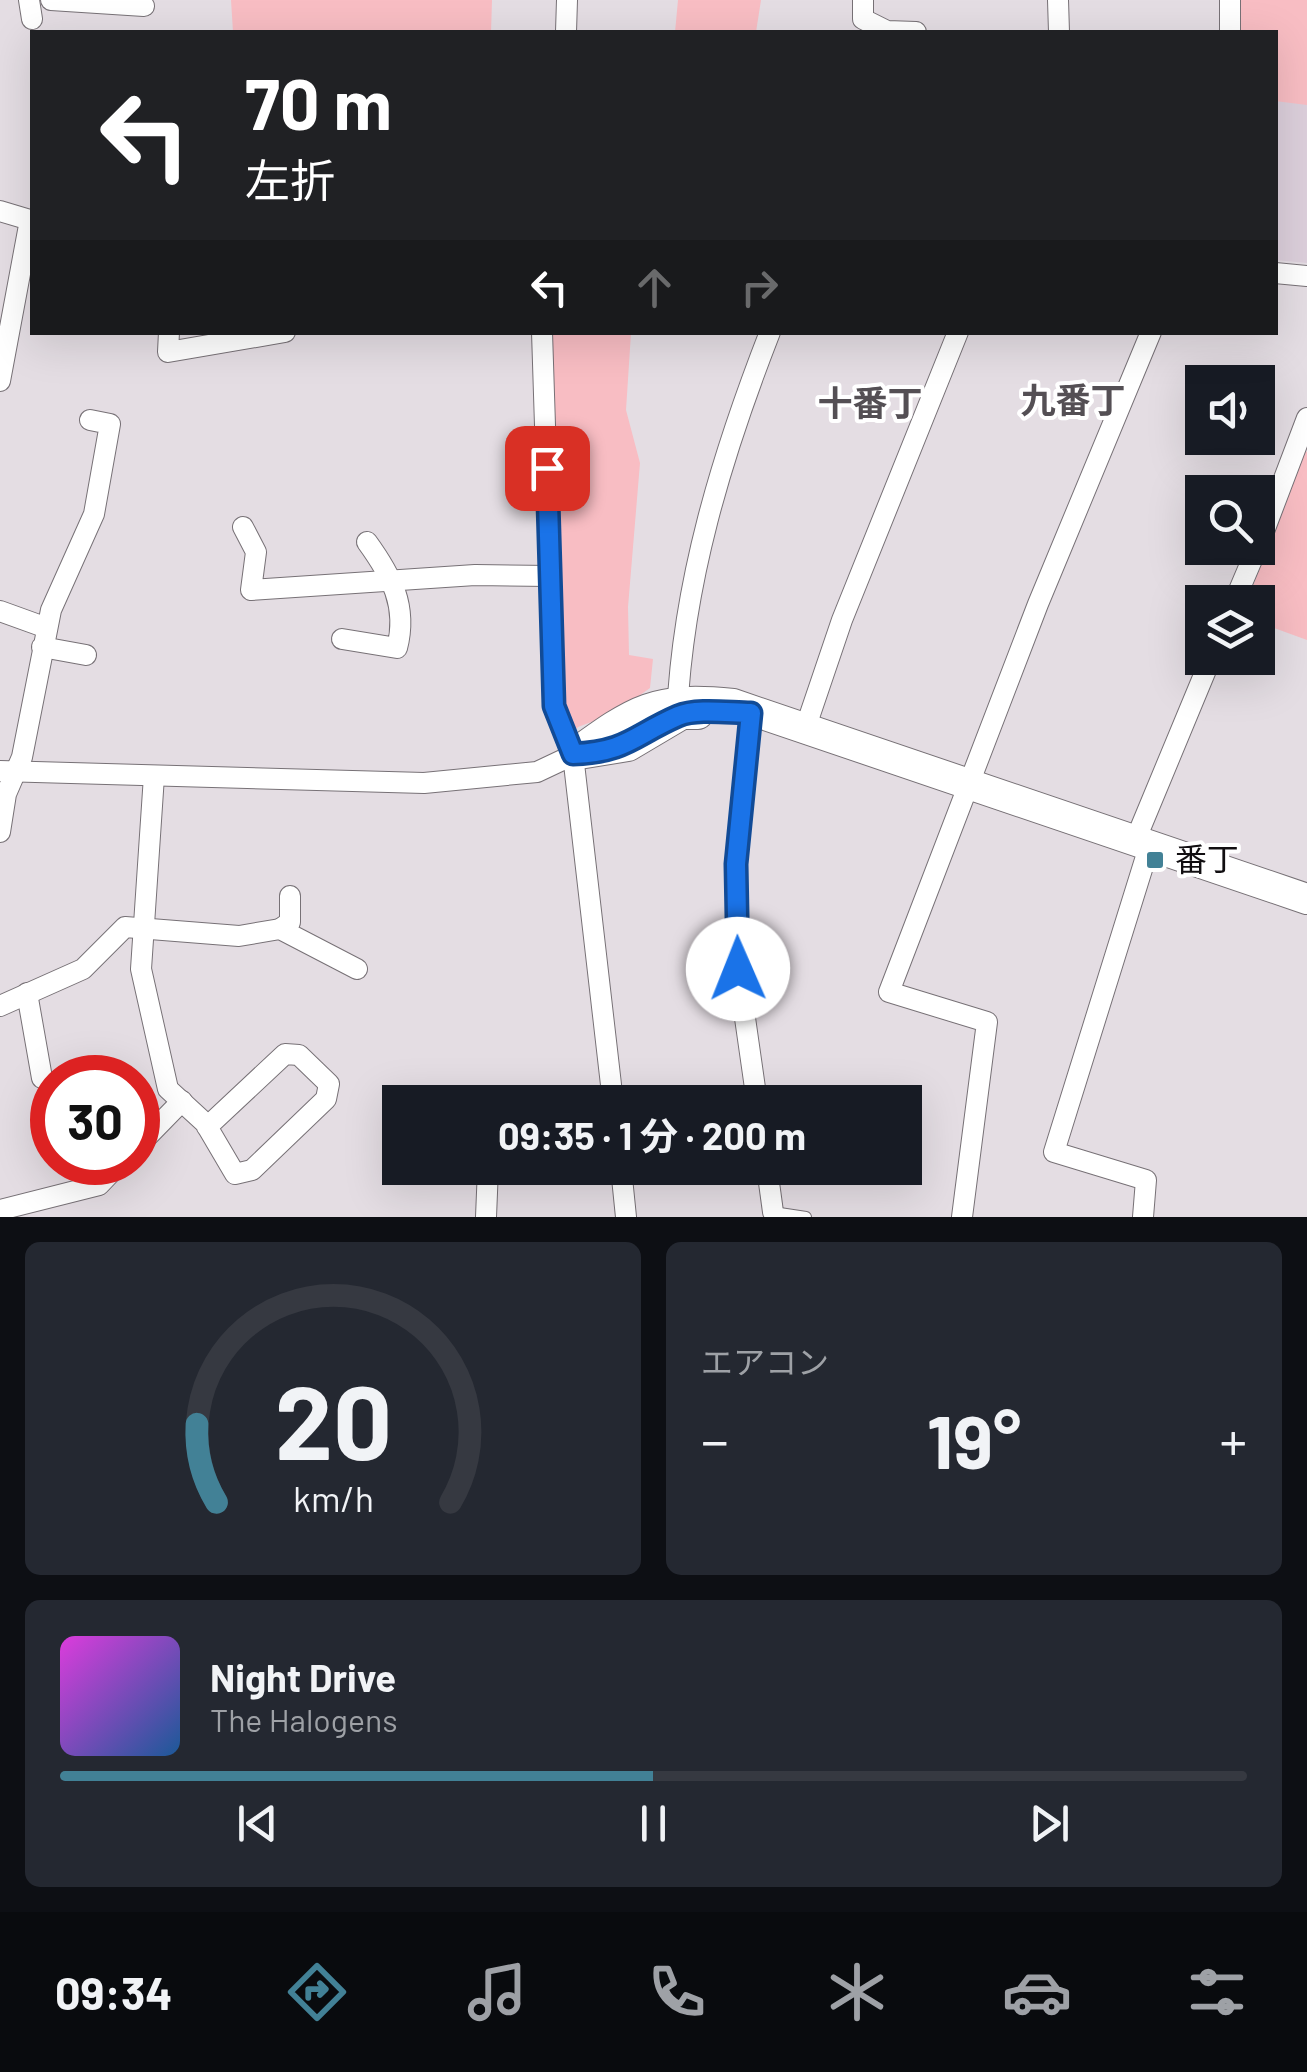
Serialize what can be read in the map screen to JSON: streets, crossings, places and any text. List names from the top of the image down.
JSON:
{
  "districts": ["九番丁", "十番丁"],
  "places": {
    "transit": ["番丁"]
  },
  "page": {
    "turn": ["70 m", "左折"],
    "limit": "30",
    "trip": "09:35 · 1 分 · 200 m",
    "tile": "エアコン",
    "heat": ["−", "19°", "+"],
    "song": ["Night Drive", "The Halogens"],
    "tabs": "09:34",
    "gauge": ["20", "km/h"]
  }
}
